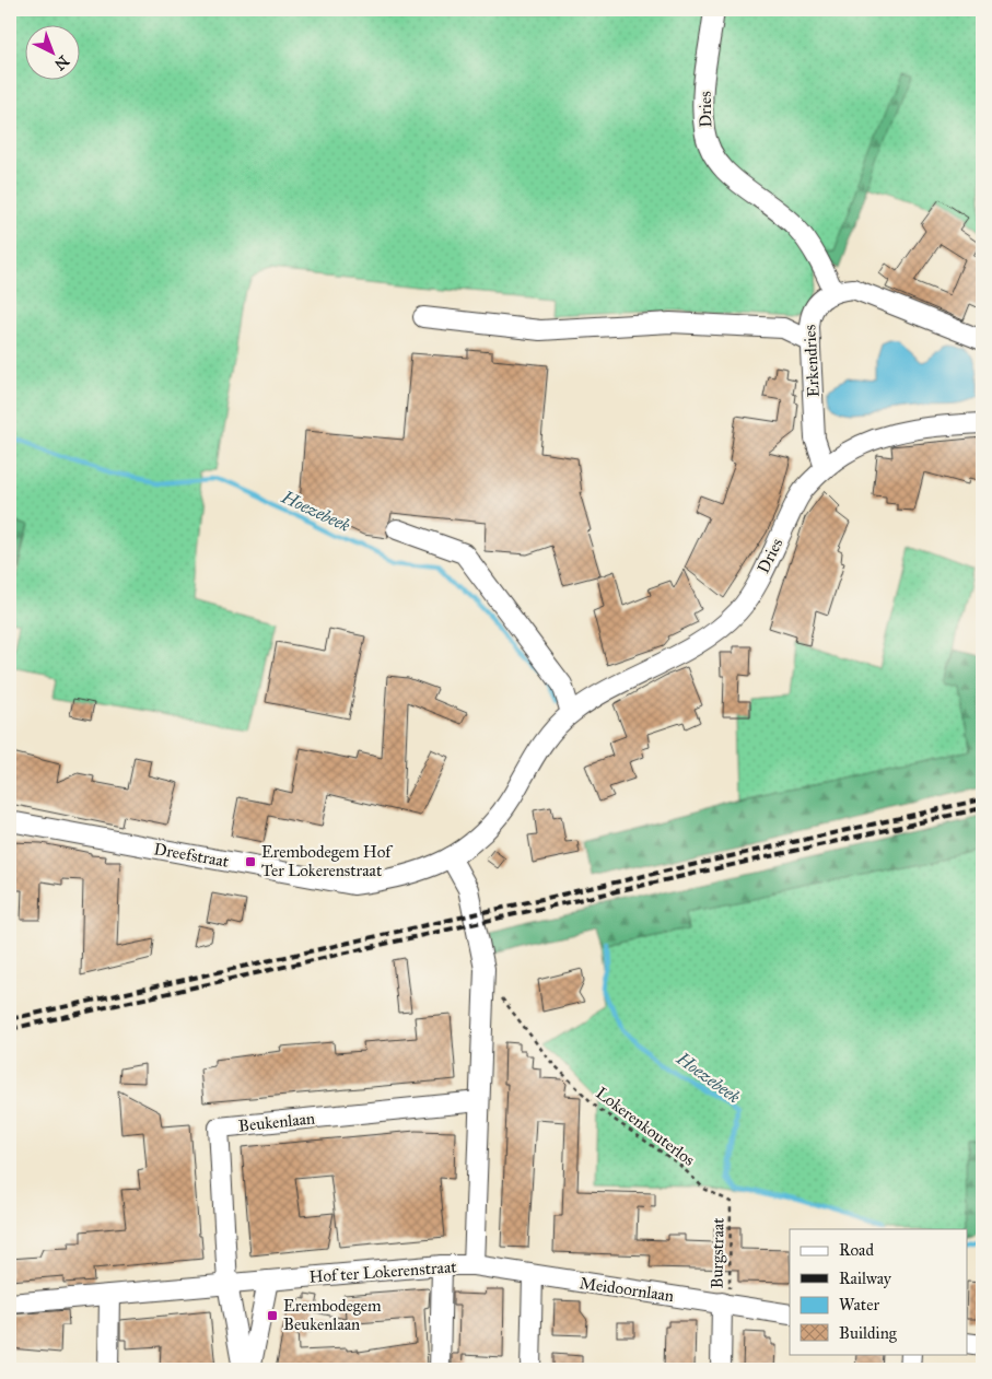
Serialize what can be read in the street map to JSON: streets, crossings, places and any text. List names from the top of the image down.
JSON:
{
  "streets": {
    "street": [
      "Dries",
      "Erkendries",
      "Dreefstraat",
      "Beukenlaan",
      "Hof ter Lokerenstraat",
      "Meidoornlaan"
    ],
    "path": ["Lokerenkouterlos", "Burgstraat"]
  },
  "crossings": [
    ["Dries", "Erkendries"],
    ["Dries", "Dreefstraat"],
    ["Dreefstraat", "Hof ter Lokerenstraat"],
    ["Beukenlaan", "Hof ter Lokerenstraat"],
    ["Lokerenkouterlos", "Burgstraat"],
    ["Lokerenkouterlos", "Hof ter Lokerenstraat"],
    ["Burgstraat", "Meidoornlaan"],
    ["Hof ter Lokerenstraat", "Meidoornlaan"]
  ],
  "water": ["Hoezebeek"],
  "places": {
    "transit": ["Erembodegem Hof Ter Lokerenstraat", "Erembodegem Beukenlaan"]
  },
  "legend": [
    "Road",
    "Railway",
    "Water",
    "Building"
  ],
  "north": "bottom right"
}
